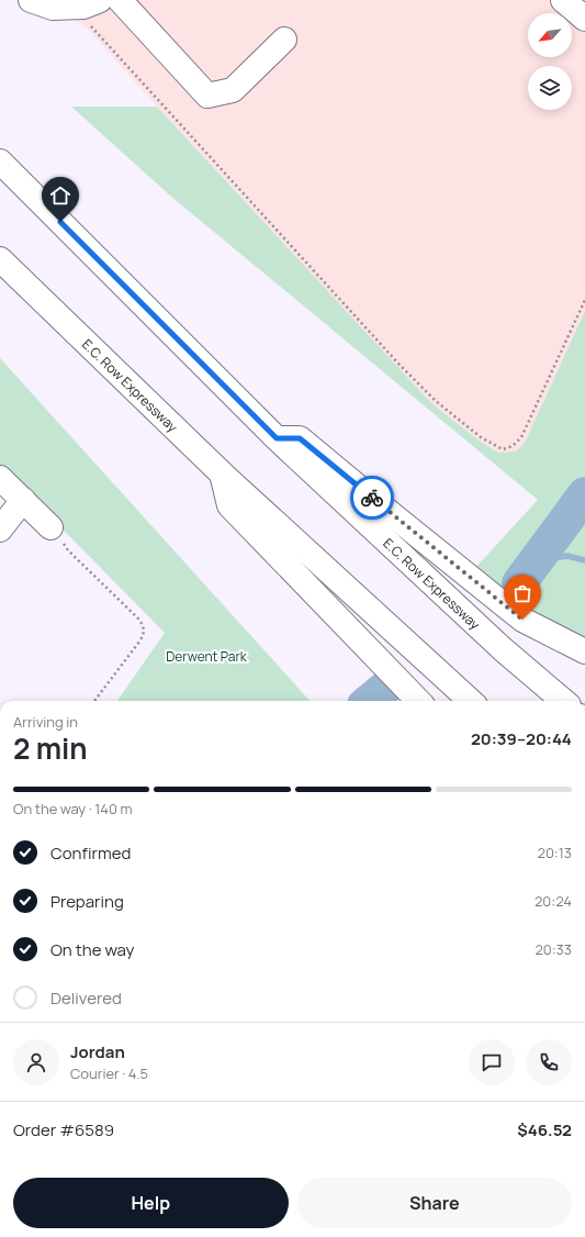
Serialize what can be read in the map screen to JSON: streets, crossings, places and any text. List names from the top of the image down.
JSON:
{
  "streets": {
    "main road": ["E.C. Row Expressway"]
  },
  "parks": ["Derwent Park"],
  "north": "bottom left",
  "page": {
    "heading": ["2 min", "Arriving in", "20:39–20:44"],
    "panel": [
      "Jordan",
      "Courier · 4.5",
      "Order #6589",
      "$46.52"
    ],
    "bar": "On the way · 140 m",
    "list": [
      ["Confirmed", "20:13"],
      ["Preparing", "20:24"],
      ["On the way", "20:33"],
      "Delivered"
    ],
    "buttons": ["Help", "Share"]
  }
}
